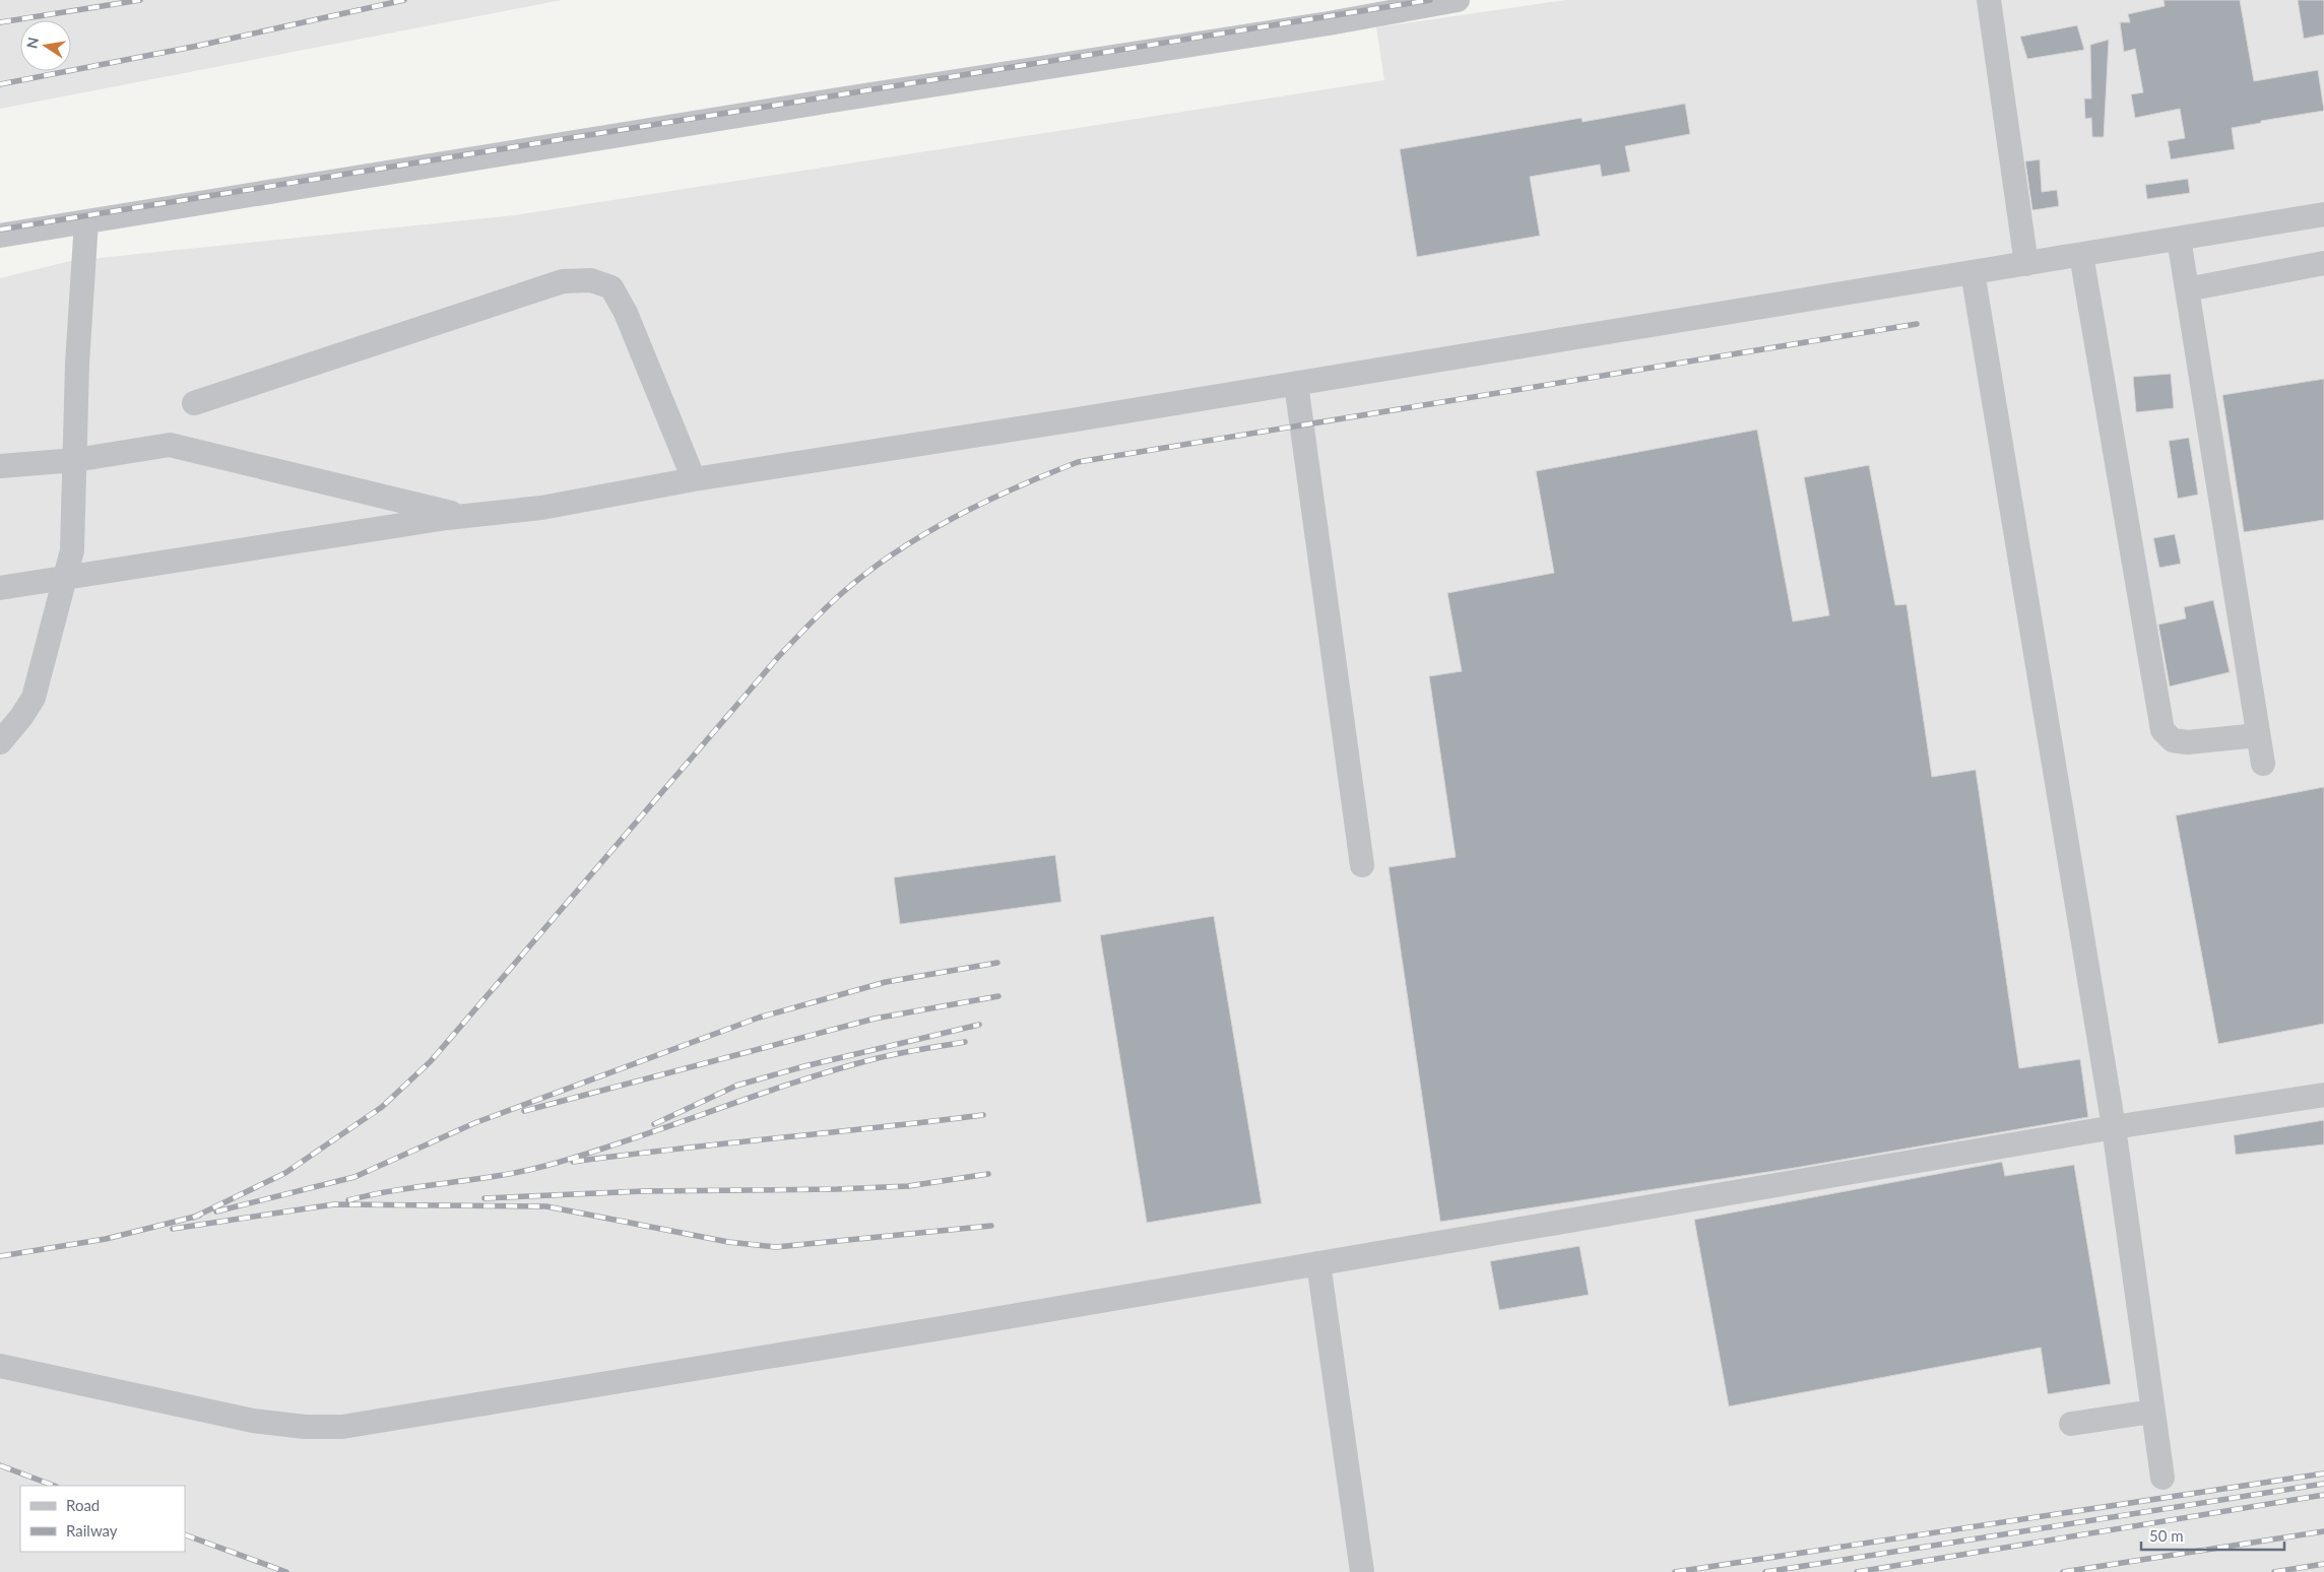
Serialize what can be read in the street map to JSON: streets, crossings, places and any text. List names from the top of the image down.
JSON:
{
  "legend": ["Road", "Railway"],
  "scale_bar": "50 m",
  "north": "left"
}
